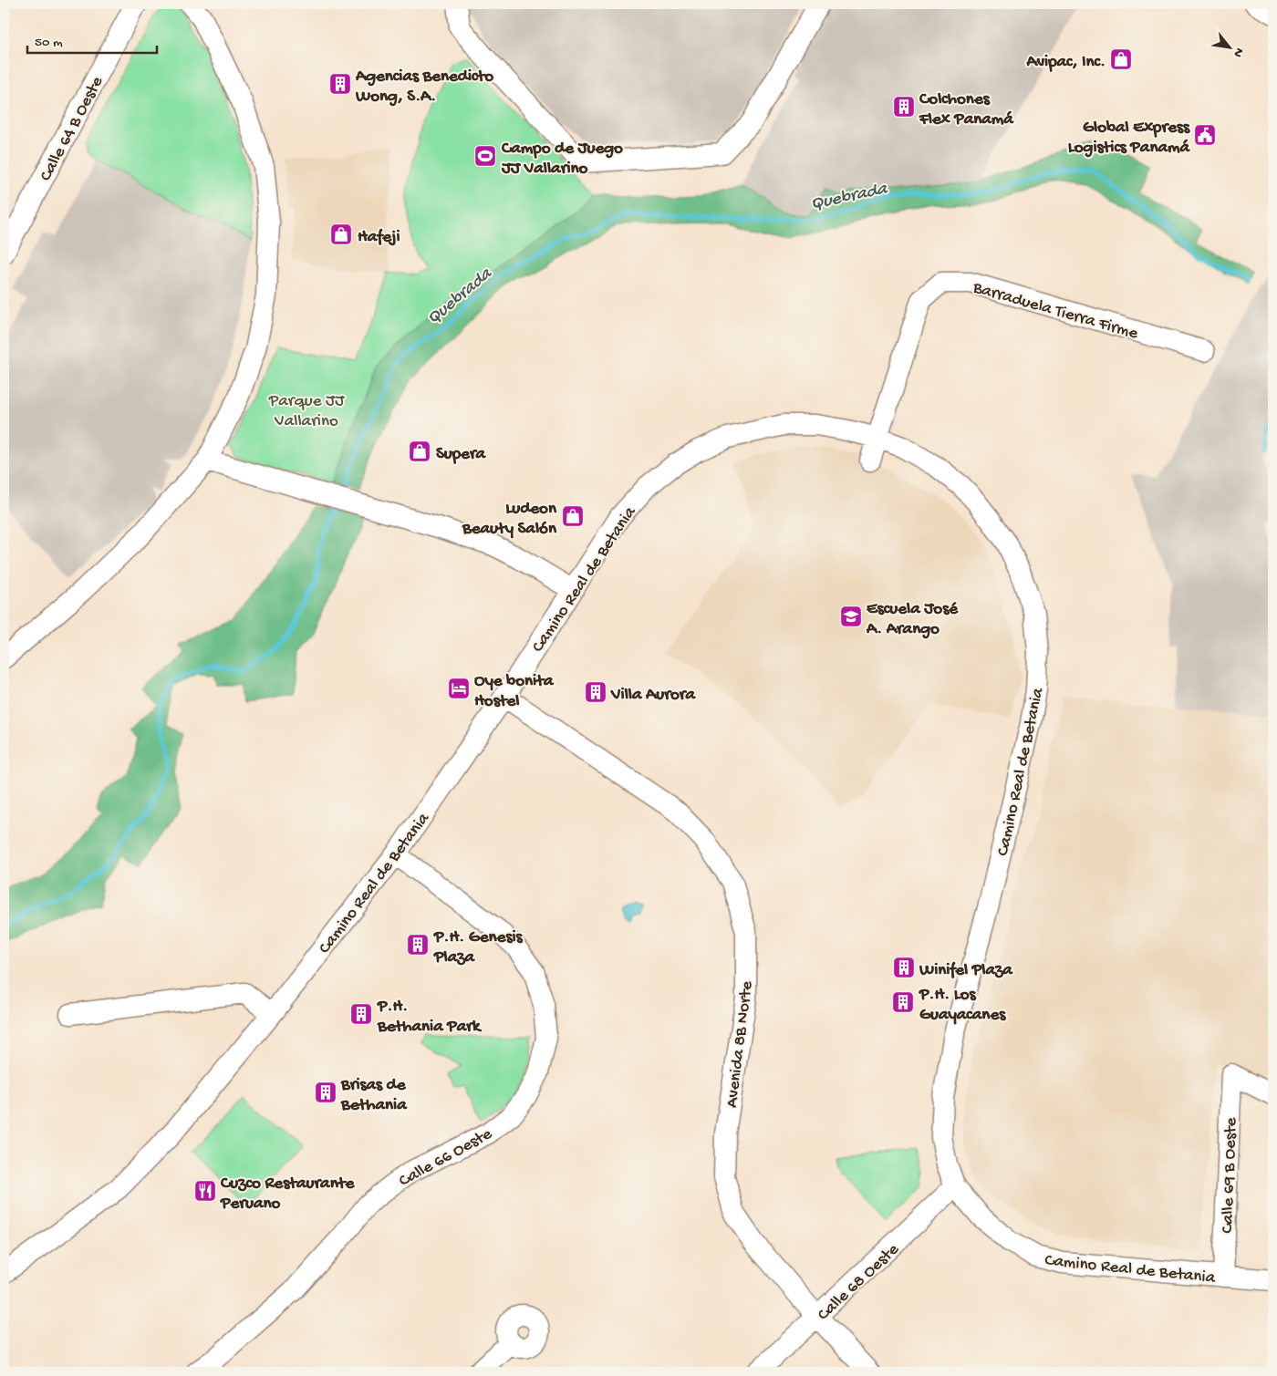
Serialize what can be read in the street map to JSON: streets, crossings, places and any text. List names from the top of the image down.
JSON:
{
  "streets": {
    "street": [
      "Calle 64 B Oeste",
      "Barraduela Tierra Firme",
      "Camino Real de Betania",
      "Avenida 8B Norte",
      "Calle 66 Oeste",
      "Calle 69 B Oeste",
      "Calle 68 Oeste"
    ]
  },
  "crossings": [
    ["Barraduela Tierra Firme", "Camino Real de Betania"],
    ["Camino Real de Betania", "Avenida 8B Norte"],
    ["Camino Real de Betania", "Calle 66 Oeste"],
    ["Camino Real de Betania", "Calle 69 B Oeste"],
    ["Camino Real de Betania", "Calle 68 Oeste"],
    ["Avenida 8B Norte", "Calle 68 Oeste"]
  ],
  "water": ["Quebrada"],
  "parks": ["Parque JJ Vallarino"],
  "places": {
    "shop": [
      "Avipac, Inc.",
      "Hafeji",
      "Supera",
      "Ludeon Beauty Salón"
    ],
    "building": [
      "Agencias Benedicto Wong, S.A.",
      "Colchones Flex Panamá",
      "Villa Aurora",
      "P.H. Genesis Plaza",
      "Winifel Plaza",
      "P.H. Los Guayacanes",
      "P.H. Bethania Park",
      "Brisas de Bethania"
    ],
    "public building": ["Global Express Logistics Panamá"],
    "sports": ["Campo de Juego JJ Vallarino"],
    "school or university": ["Escuela José A. Arango"],
    "hotel": ["Oye bonita Hostel"],
    "restaurant": ["Cuzco Restaurante Peruano"]
  },
  "scale_bar": "50 m",
  "north": "bottom right"
}
